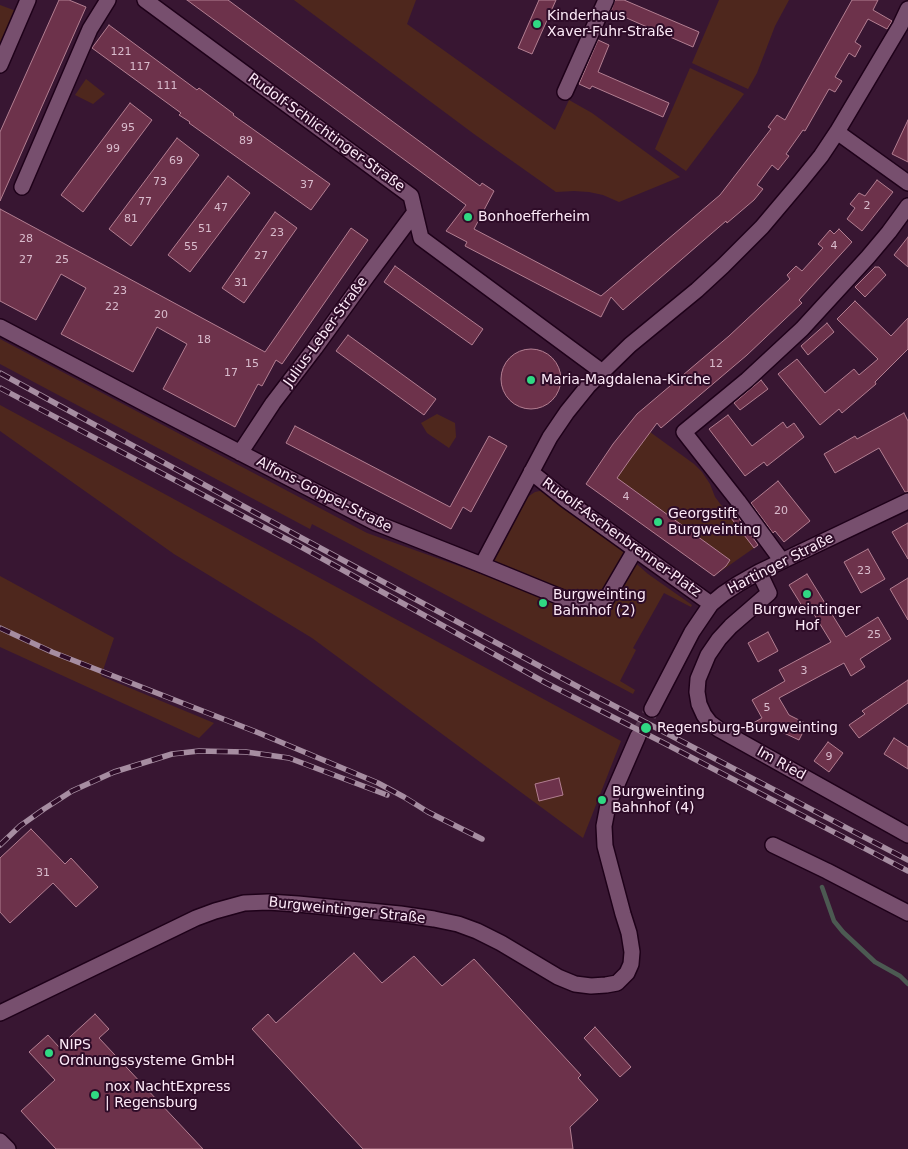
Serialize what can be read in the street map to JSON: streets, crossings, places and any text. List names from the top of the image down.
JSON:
{
  "streets": {
    "street": [
      "Rudolf-Schlichtinger-Straße",
      "Julius-Leber-Straße",
      "Alfons-Goppel-Straße",
      "Rudolf-Aschenbrenner-Platz",
      "Hartinger Straße",
      "Im Ried",
      "Burgweintinger Straße"
    ]
  },
  "crossings": [
    ["Rudolf-Schlichtinger-Straße", "Julius-Leber-Straße"],
    ["Julius-Leber-Straße", "Alfons-Goppel-Straße"],
    ["Alfons-Goppel-Straße", "Rudolf-Aschenbrenner-Platz"],
    ["Rudolf-Aschenbrenner-Platz", "Hartinger Straße"],
    ["Hartinger Straße", "Im Ried"]
  ],
  "places": [
    "Kinderhaus Xaver-Fuhr-Straße",
    "Bonhoefferheim",
    "Maria-Magdalena-Kirche",
    "Georgstift Burgweinting",
    "Burgweintinger Hof",
    "Burgweinting Bahnhof (2)",
    "Regensburg-Burgweinting",
    "Burgweinting Bahnhof (4)",
    "NIPS Ordnungssysteme GmbH",
    "nox NachtExpress | Regensburg"
  ],
  "house_numbers": [
    "121",
    "117",
    "111",
    "95",
    "89",
    "99",
    "69",
    "73",
    "37",
    "77",
    "2",
    "47",
    "81",
    "51",
    "23",
    "28",
    "4",
    "55",
    "27",
    "27",
    "25",
    "31",
    "23",
    "22",
    "20",
    "18",
    "15",
    "12",
    "17",
    "4",
    "20",
    "23",
    "25",
    "3",
    "5",
    "9",
    "31"
  ]
}
